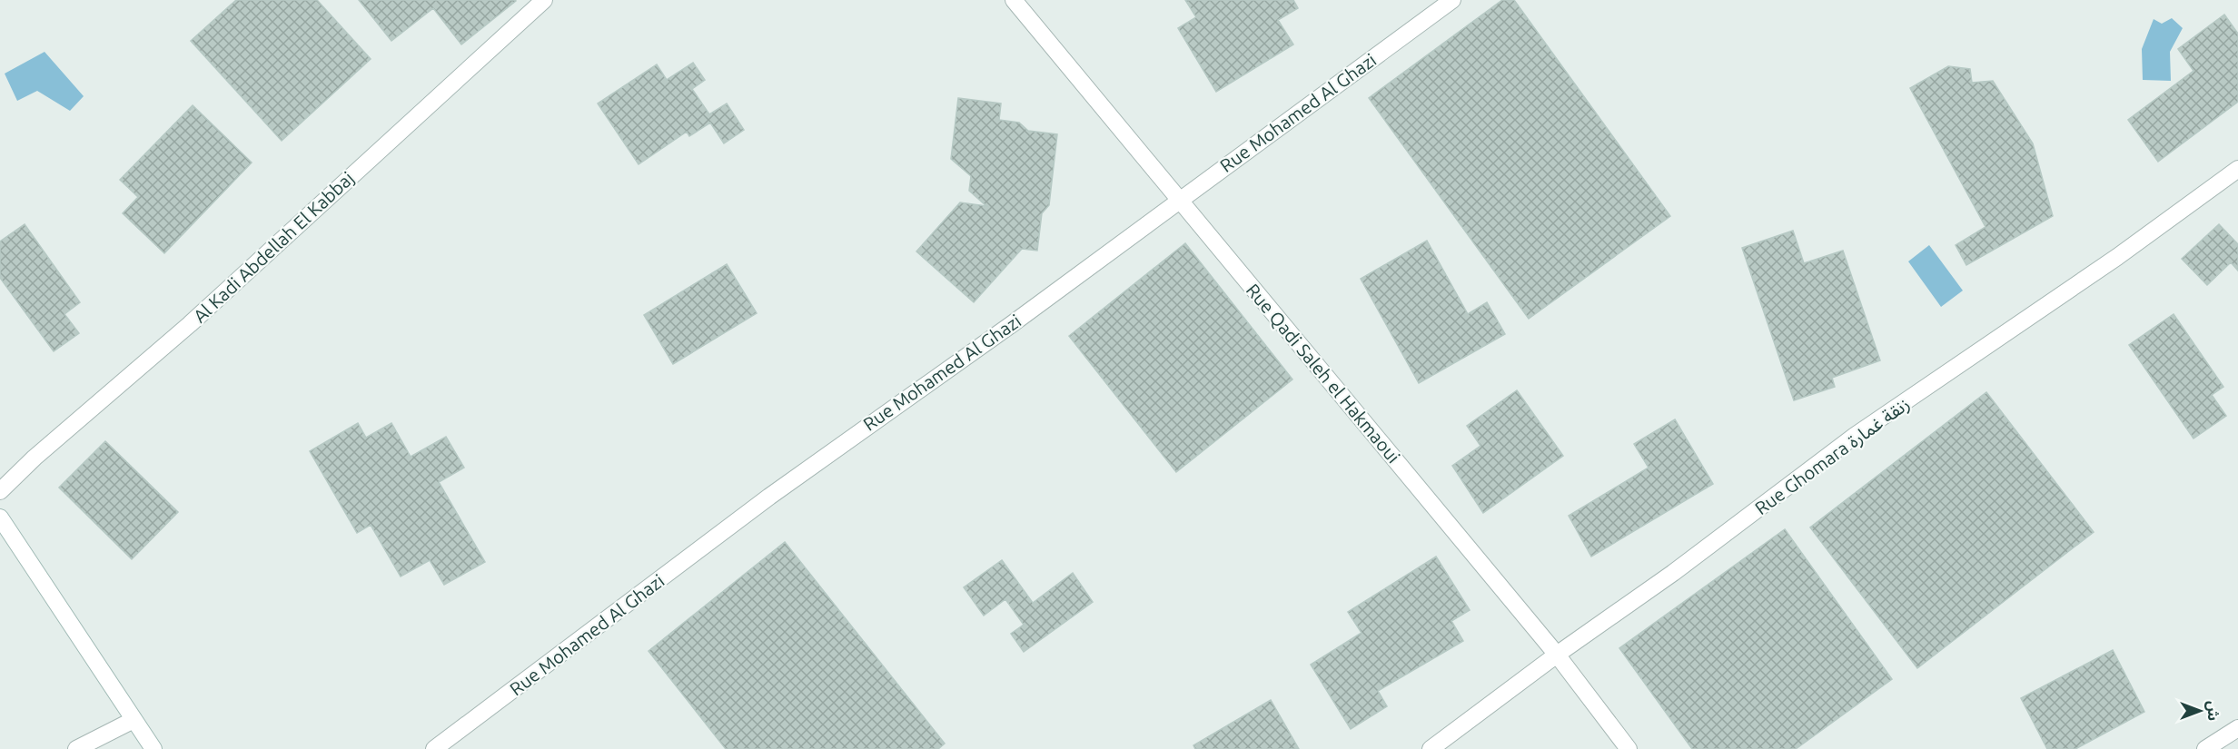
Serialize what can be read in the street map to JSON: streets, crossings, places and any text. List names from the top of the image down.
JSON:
{
  "streets": {
    "street": [
      "Rue Mohamed Al Ghazi",
      "Al Kadi Abdellah El Kabbaj",
      "Rue Qadi Saleh el Hakmaoui",
      "Rue Ghomara زنقة غمارة"
    ]
  },
  "crossings": [
    ["Rue Mohamed Al Ghazi", "Rue Qadi Saleh el Hakmaoui"],
    ["Rue Qadi Saleh el Hakmaoui", "Rue Ghomara زنقة غمارة"]
  ],
  "north": "right"
}
